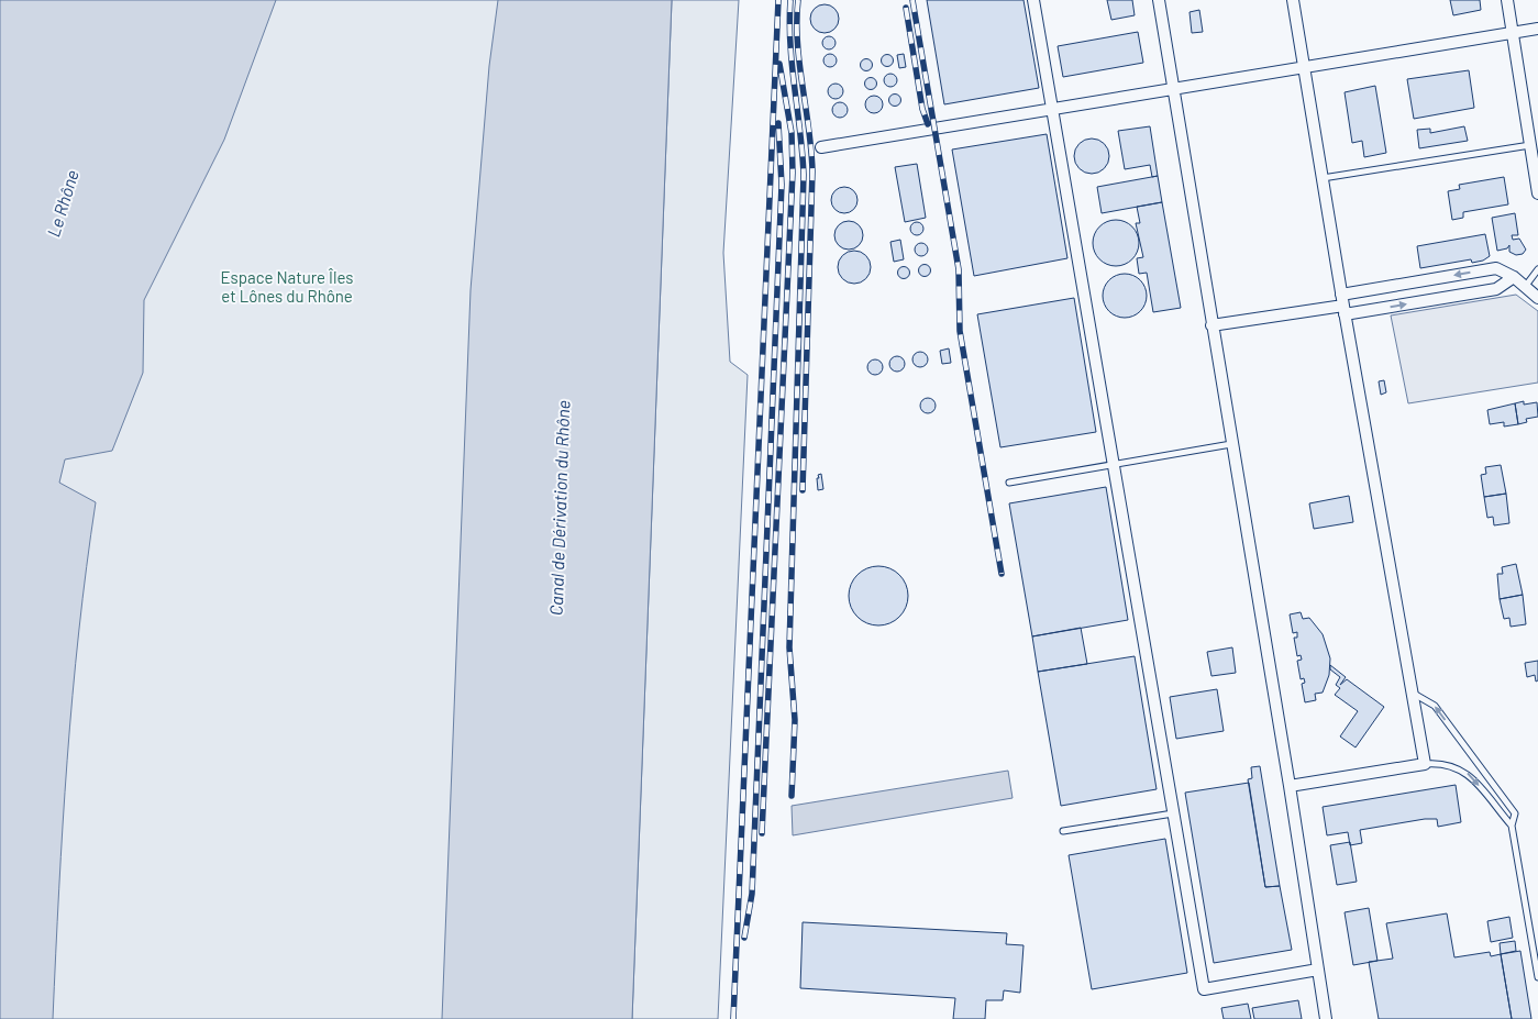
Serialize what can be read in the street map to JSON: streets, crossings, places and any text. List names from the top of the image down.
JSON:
{
  "water": ["Le Rhône", "Canal de Dérivation du Rhône"],
  "parks": ["Espace Nature Îles et Lônes du Rhône"]
}
